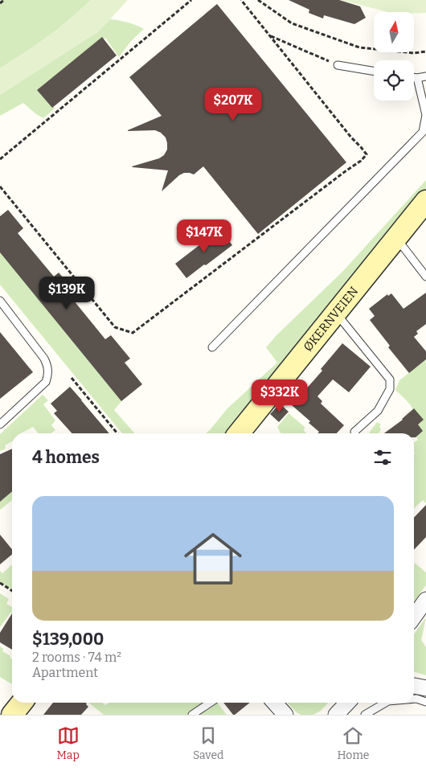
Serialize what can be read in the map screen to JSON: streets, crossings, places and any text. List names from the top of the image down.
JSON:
{
  "streets": {
    "street": ["ØKERNVEIEN"]
  },
  "north": "top",
  "page": {
    "price": [
      "$207K",
      "$147K",
      "$139K",
      "$332K"
    ],
    "heading": "4 homes",
    "list": [
      {
        "name": "$139,000",
        "note": "2 rooms · 74 m² · Apartment"
      }
    ],
    "tabs": ["Map", "Saved", "Home"]
  }
}
